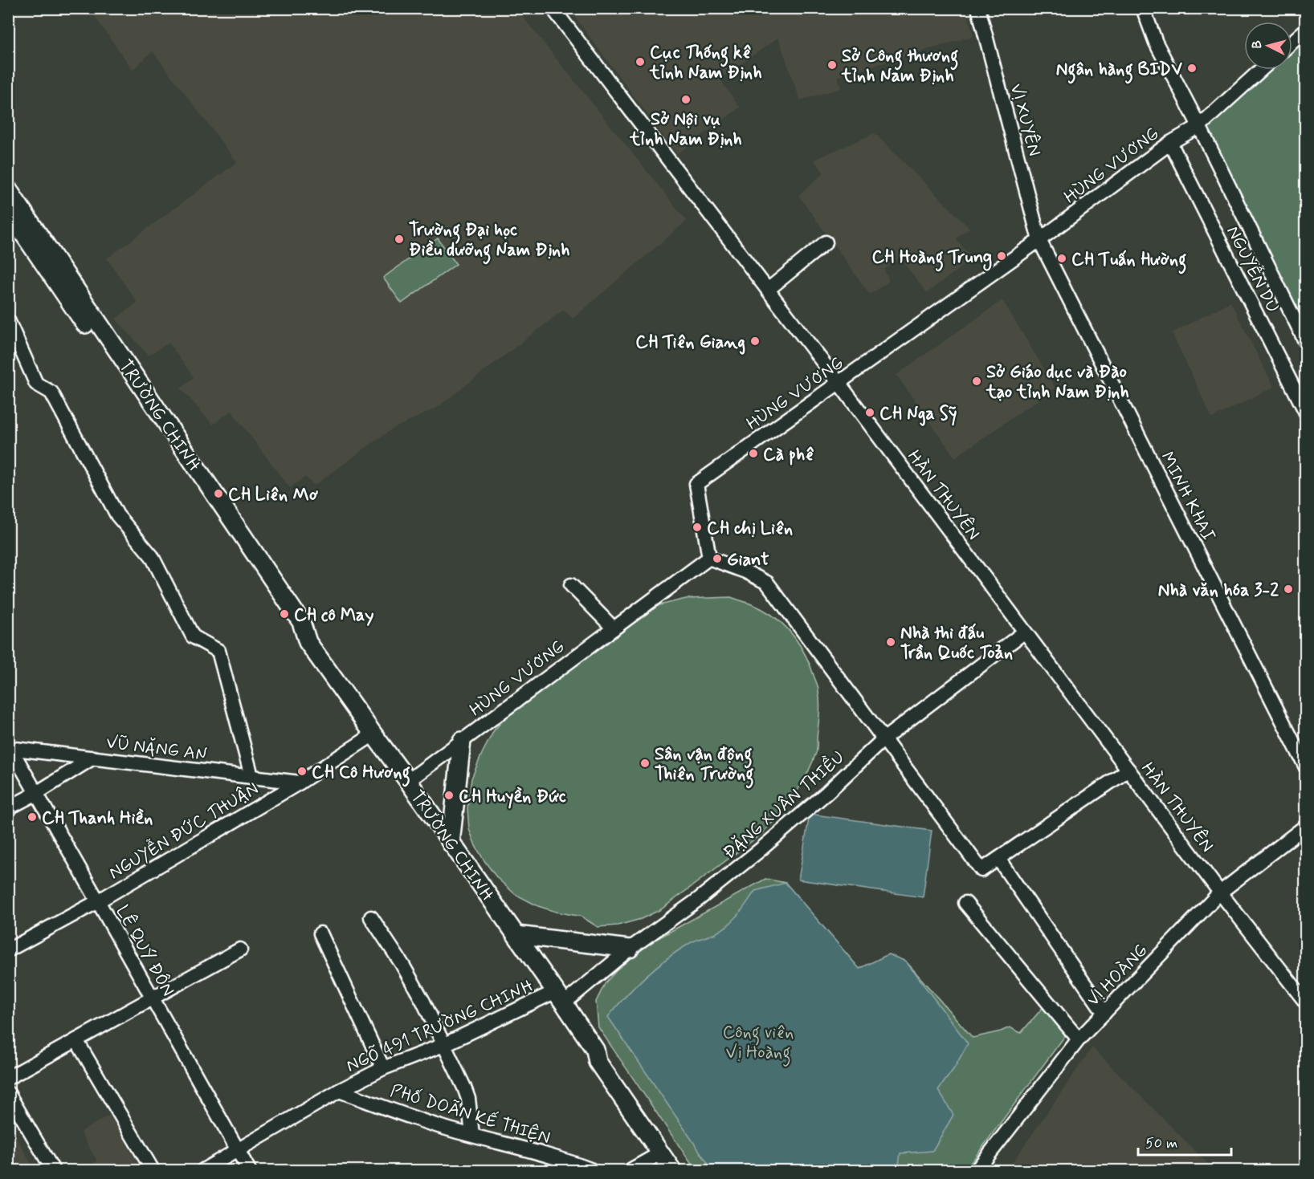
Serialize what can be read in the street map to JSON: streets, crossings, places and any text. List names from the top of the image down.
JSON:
{
  "streets": {
    "main road": ["TRƯỜNG CHINH"],
    "street": [
      "VỊ XUYÊN",
      "HÙNG VƯƠNG",
      "NGUYỄN DU",
      "HÀN THUYÊN",
      "MINH KHAI",
      "VŨ NĂNG AN",
      "ĐẶNG XUÂN THIỀU",
      "NGUYỄN ĐỨC THUẬN",
      "LÊ QUÝ ĐÔN",
      "VỊ HOÀNG",
      "NGÕ 491 TRƯỜNG CHINH",
      "PHỐ DOÃN KẾ THIỆN"
    ]
  },
  "crossings": [
    ["VỊ XUYÊN", "HÙNG VƯƠNG"],
    ["VỊ XUYÊN", "MINH KHAI"],
    ["HÙNG VƯƠNG", "NGUYỄN DU"],
    ["HÙNG VƯƠNG", "TRƯỜNG CHINH"],
    ["HÙNG VƯƠNG", "HÀN THUYÊN"],
    ["HÙNG VƯƠNG", "MINH KHAI"],
    ["TRƯỜNG CHINH", "ĐẶNG XUÂN THIỀU"],
    ["TRƯỜNG CHINH", "NGUYỄN ĐỨC THUẬN"],
    ["TRƯỜNG CHINH", "NGÕ 491 TRƯỜNG CHINH"],
    ["HÀN THUYÊN", "ĐẶNG XUÂN THIỀU"],
    ["HÀN THUYÊN", "VỊ HOÀNG"],
    ["VŨ NĂNG AN", "NGUYỄN ĐỨC THUẬN"],
    ["VŨ NĂNG AN", "LÊ QUÝ ĐÔN"],
    ["ĐẶNG XUÂN THIỀU", "NGÕ 491 TRƯỜNG CHINH"],
    ["NGUYỄN ĐỨC THUẬN", "LÊ QUÝ ĐÔN"],
    ["LÊ QUÝ ĐÔN", "NGÕ 491 TRƯỜNG CHINH"],
    ["NGÕ 491 TRƯỜNG CHINH", "PHỐ DOÃN KẾ THIỆN"]
  ],
  "parks": ["Công viên Vị Hoàng"],
  "places": [
    "Cục Thống kê tỉnh Nam Định",
    "Sở Công thương tỉnh Nam Định",
    "Ngân hàng BIDV",
    "Sở Nội vụ tỉnh Nam Định",
    "Trường Đại học Điều dưỡng Nam Định",
    "CH Hoàng Trung",
    "CH Tuấn Hường",
    "CH Tiên Giang",
    "Sở Giáo dục và Đào tạo tỉnh Nam Định",
    "CH Nga Sỹ",
    "Cà phê",
    "CH Liên Mơ",
    "CH chị Liên",
    "Giant",
    "Nhà văn hóa 3-2",
    "CH cô May",
    "Nhà thi đấu Trần Quốc Toản",
    "Sân vận động Thiên Trường",
    "CH Cô Hương",
    "CH Huyền Đức",
    "CH Thanh Hiền"
  ],
  "scale_bar": "50 m",
  "north": "left"
}
